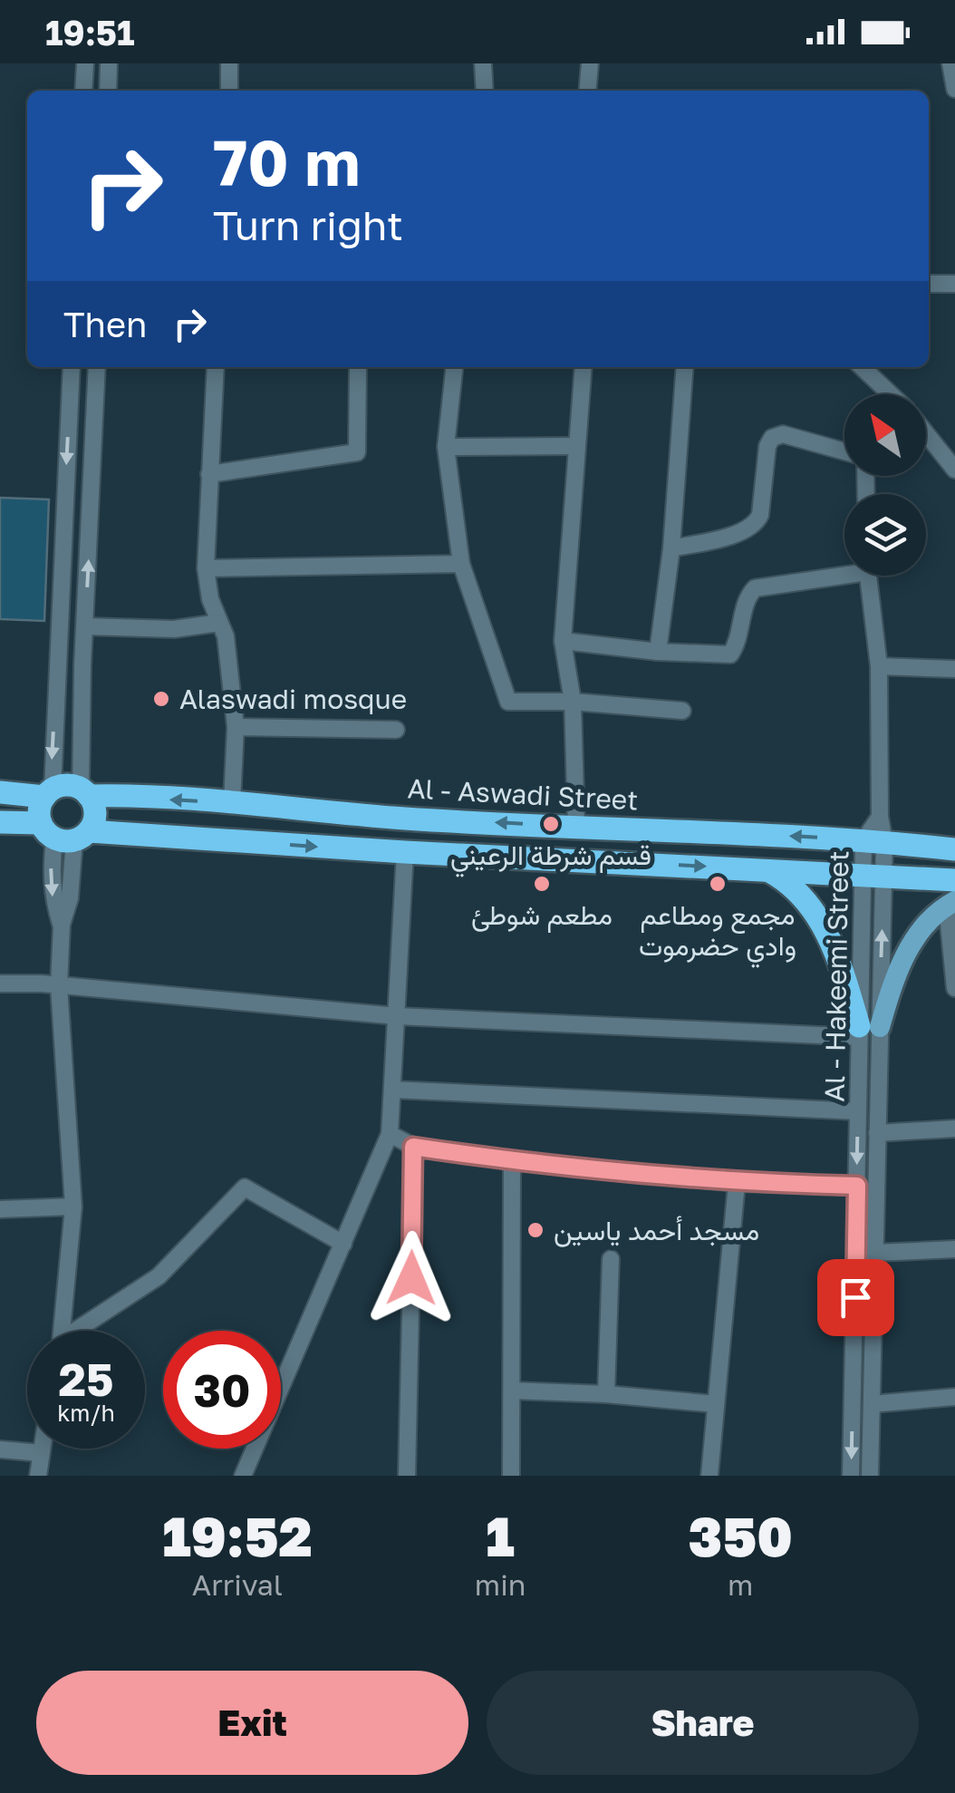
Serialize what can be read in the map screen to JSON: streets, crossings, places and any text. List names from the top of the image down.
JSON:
{
  "streets": {
    "highway": ["Al - Aswadi Street"],
    "street": ["Al - Hakeemi Street"]
  },
  "crossings": [
    ["Al - Aswadi Street", "Al - Hakeemi Street"]
  ],
  "places": [
    "Alaswadi mosque",
    "قسم شرطة الرعيني",
    "مطعم شوطئ",
    "مجمع ومطاعم وادي حضرموت",
    "مسجد أحمد ياسين"
  ],
  "north": "top left",
  "page": {
    "status": "19:51",
    "turn": ["70 m", "Turn right"],
    "then": "Then",
    "speed": "25 km/h",
    "limit": "30",
    "eta": [
      "19:52",
      "Arrival",
      "1",
      "min",
      "350",
      "m"
    ],
    "buttons": ["Exit", "Share"]
  }
}
